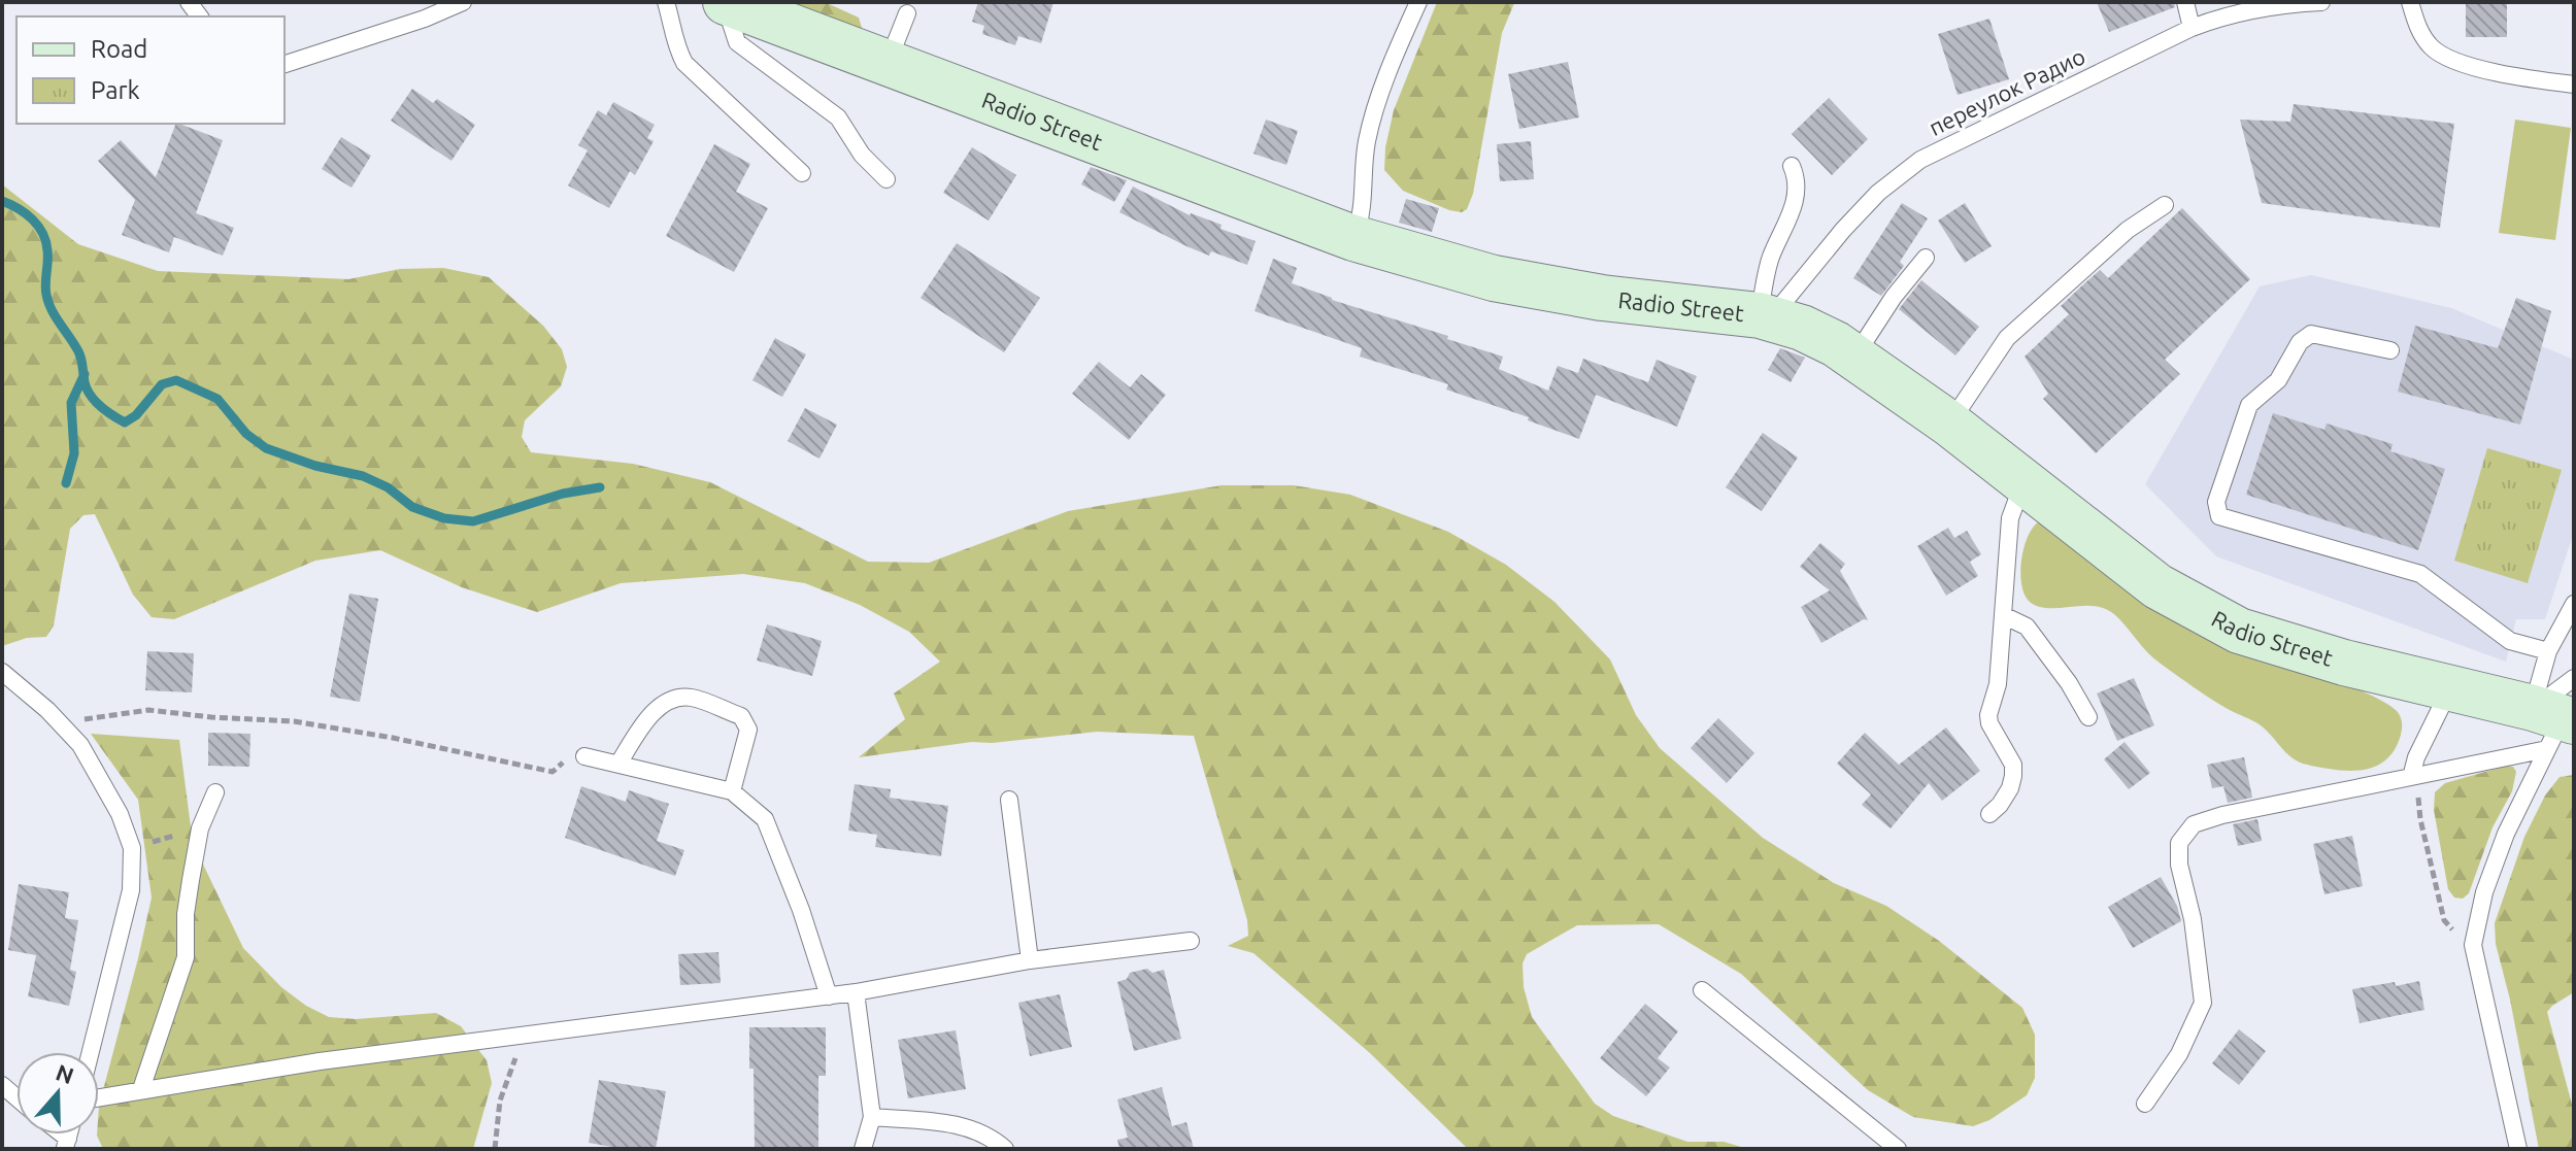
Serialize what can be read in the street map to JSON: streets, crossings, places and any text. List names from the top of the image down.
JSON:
{
  "streets": {
    "main road": ["Radio Street"],
    "lane": ["переулок Радио"]
  },
  "crossings": [
    ["переулок Радио", "Radio Street"]
  ],
  "legend": ["Road", "Park"],
  "north": "top"
}
